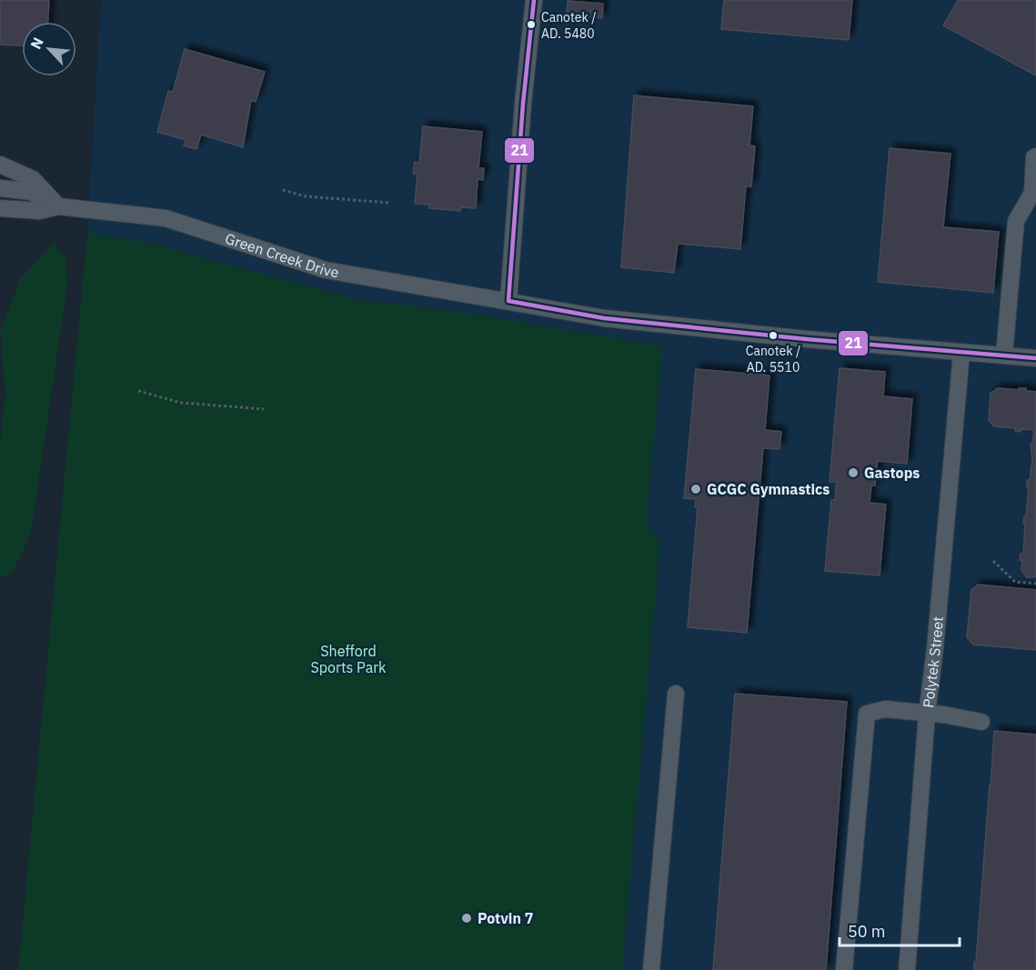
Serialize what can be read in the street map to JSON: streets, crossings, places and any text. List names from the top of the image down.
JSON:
{
  "streets": {
    "street": ["Green Creek Drive", "Polytek Street"]
  },
  "crossings": [
    ["Green Creek Drive", "Polytek Street"]
  ],
  "parks": ["Shefford Sports Park"],
  "places": [
    "Canotek / AD. 5480",
    "Canotek / AD. 5510",
    "Gastops",
    "GCGC Gymnastics",
    "Potvin 7"
  ],
  "lines": ["transit line 21"],
  "scale_bar": "50 m",
  "north": "top left"
}
